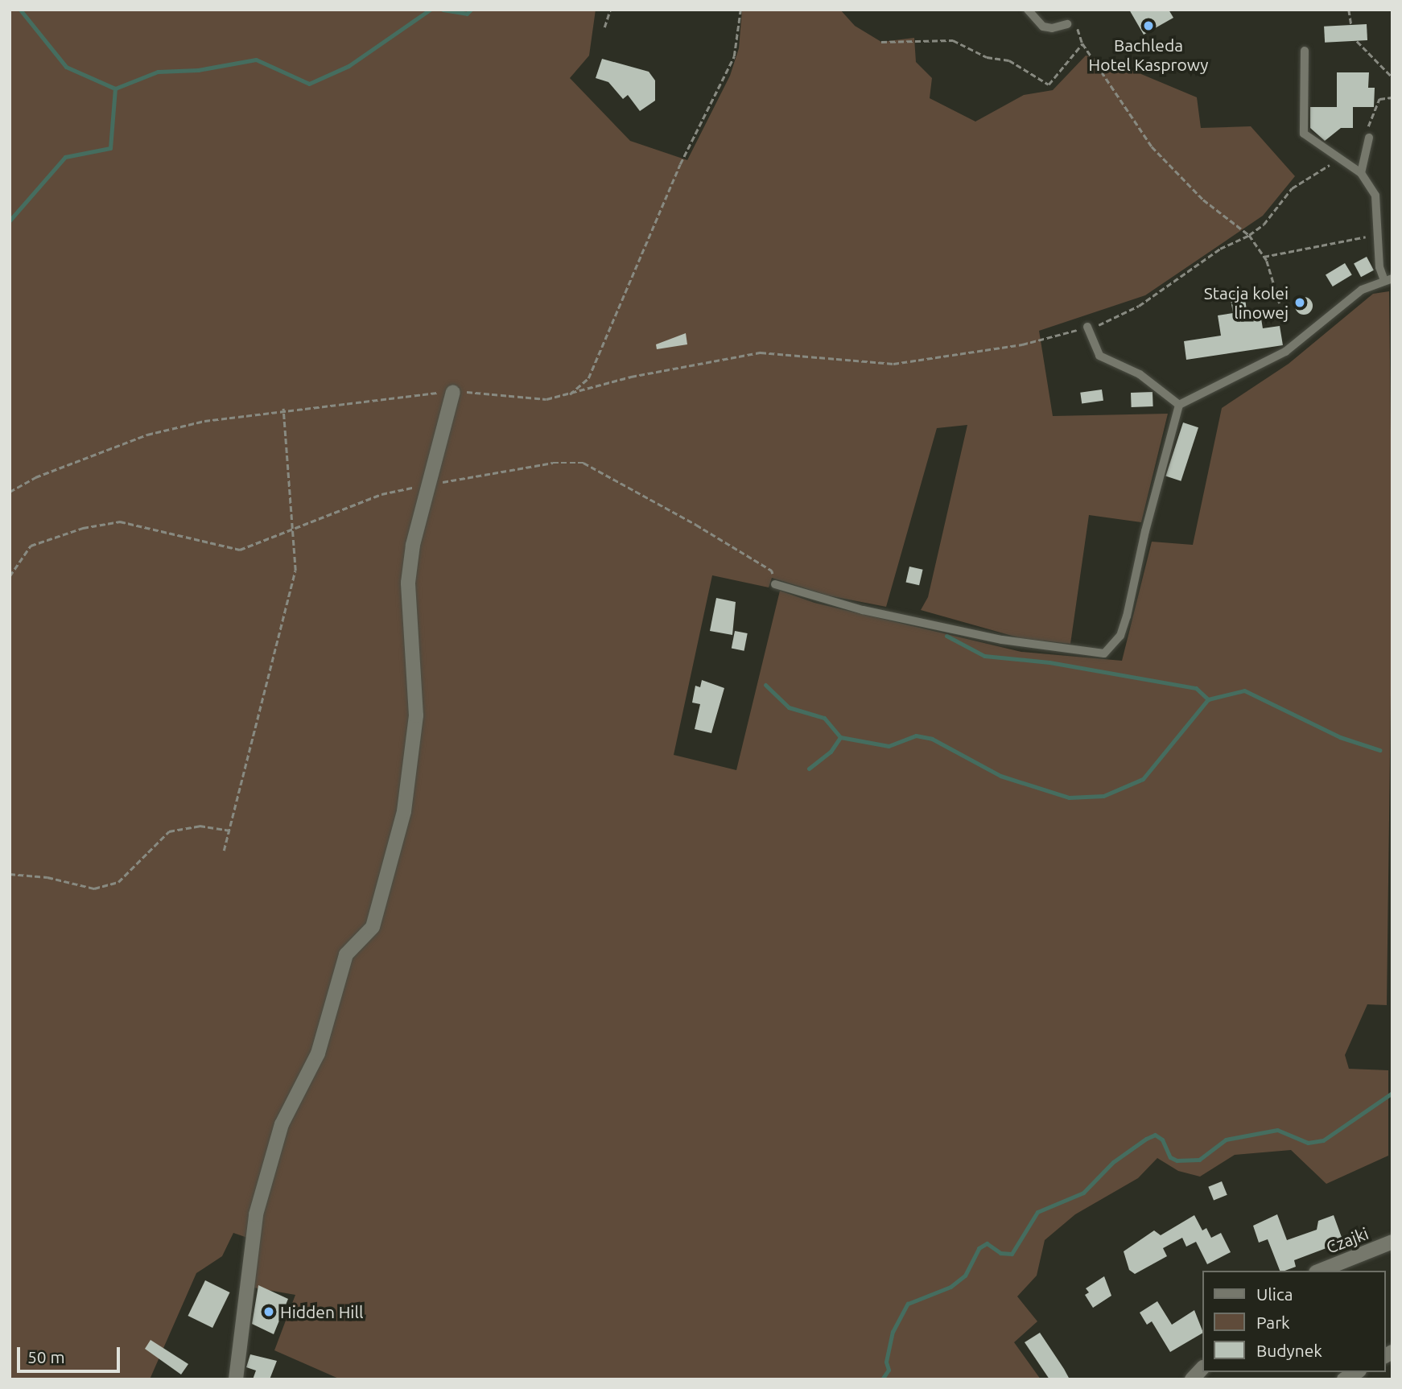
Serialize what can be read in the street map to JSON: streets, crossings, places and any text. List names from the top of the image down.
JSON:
{
  "streets": {
    "street": ["Czajki"]
  },
  "places": ["Bachleda Hotel Kasprowy", "Stacja kolei linowej", "Hidden Hill"],
  "legend": ["Ulica", "Park", "Budynek"],
  "scale_bar": "50 m"
}
